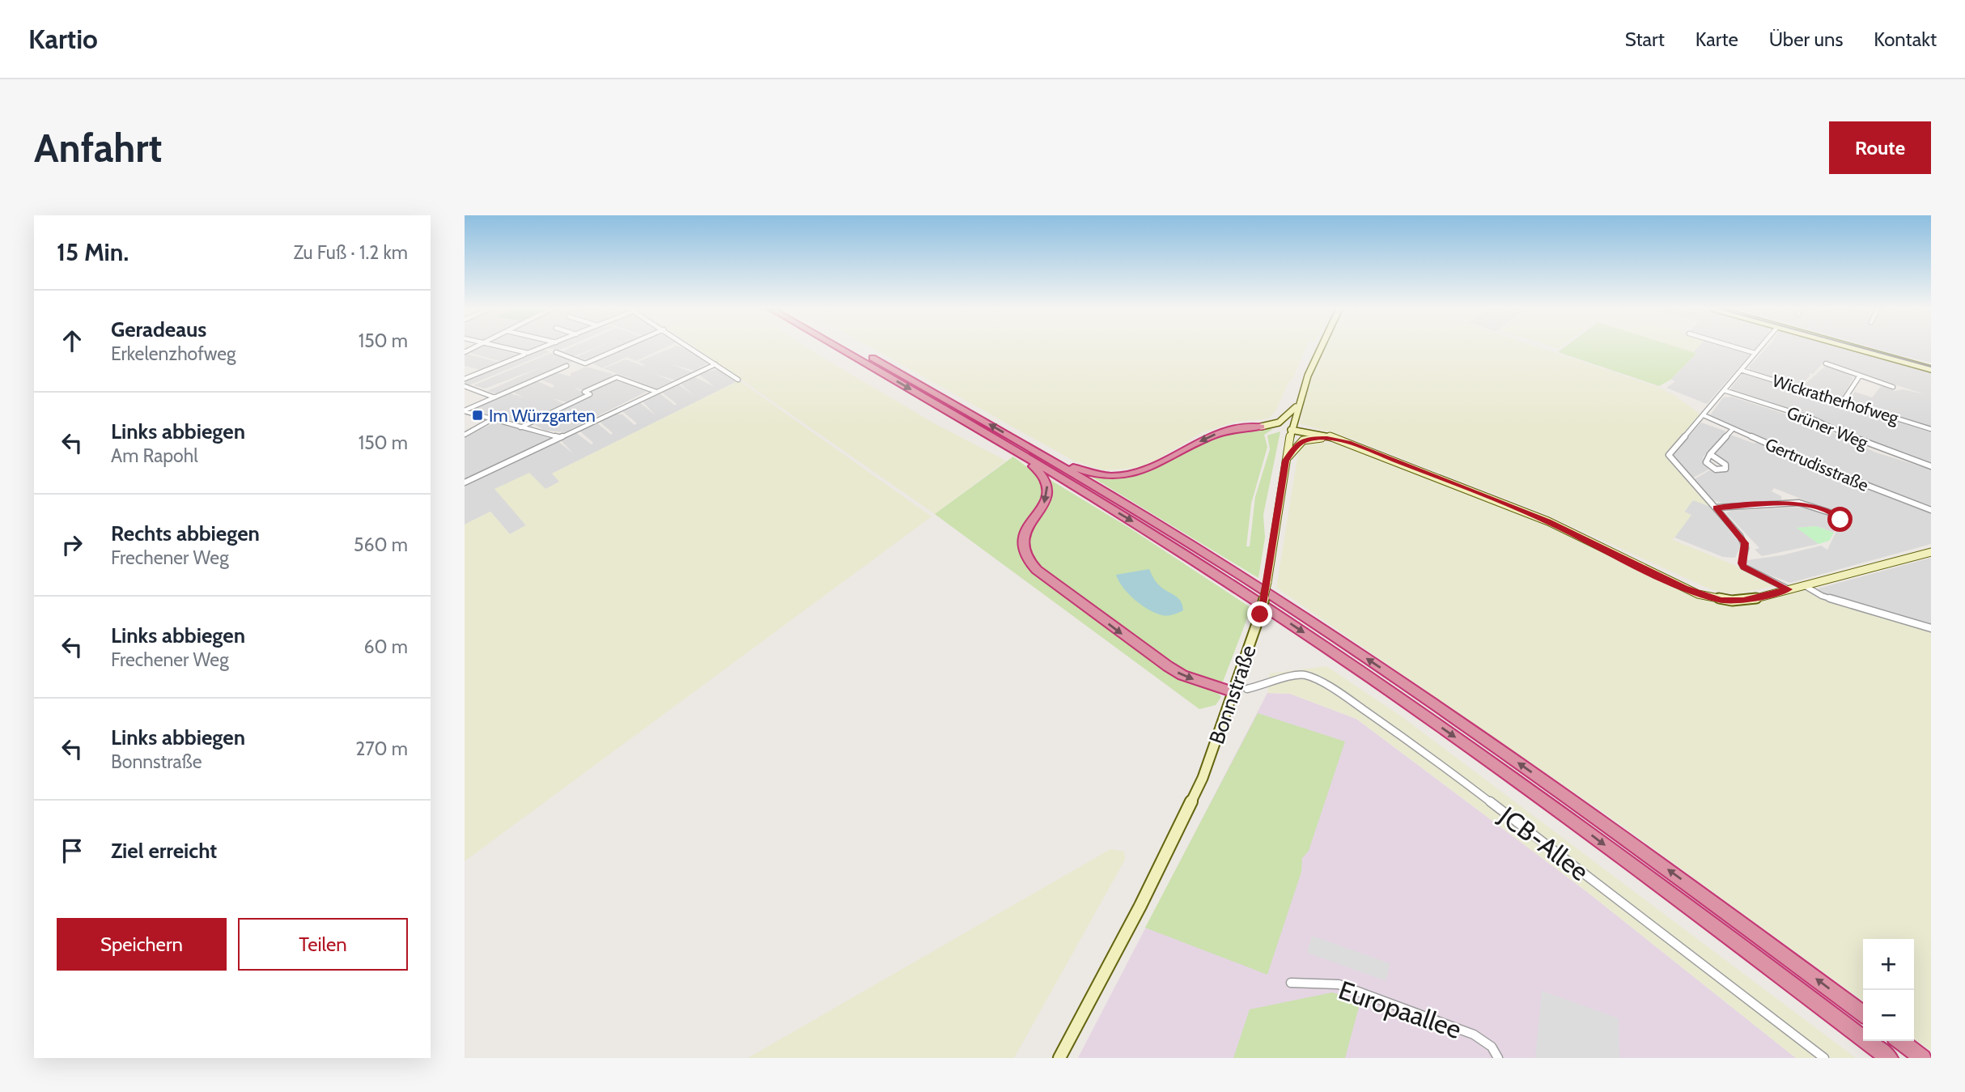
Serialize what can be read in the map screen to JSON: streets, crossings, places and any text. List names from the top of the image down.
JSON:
{
  "streets": {
    "main road": ["Bonnstraße"],
    "street": [
      "Wickratherhofweg",
      "Grüner Weg",
      "Gertrudisstraße",
      "JCB-Allee",
      "Europaallee"
    ]
  },
  "places": {
    "transit": ["Im Würzgarten"]
  },
  "page": {
    "header": "Kartio",
    "nav": [
      "Start",
      "Karte",
      "Über uns",
      "Kontakt"
    ],
    "buttons": [
      "Route",
      ["Speichern", "Teilen"]
    ],
    "title": "Anfahrt",
    "heading": ["15 Min.", "Zu Fuß · 1.2 km"],
    "list": [
      ["Geradeaus", "Erkelenzhofweg", "150 m"],
      ["Links abbiegen", "Am Rapohl", "150 m"],
      ["Rechts abbiegen", "Frechener Weg", "560 m"],
      ["Links abbiegen", "Frechener Weg", "60 m"],
      ["Links abbiegen", "Bonnstraße", "270 m"],
      "Ziel erreicht"
    ],
    "map_buttons": ["+", "−"]
  }
}
